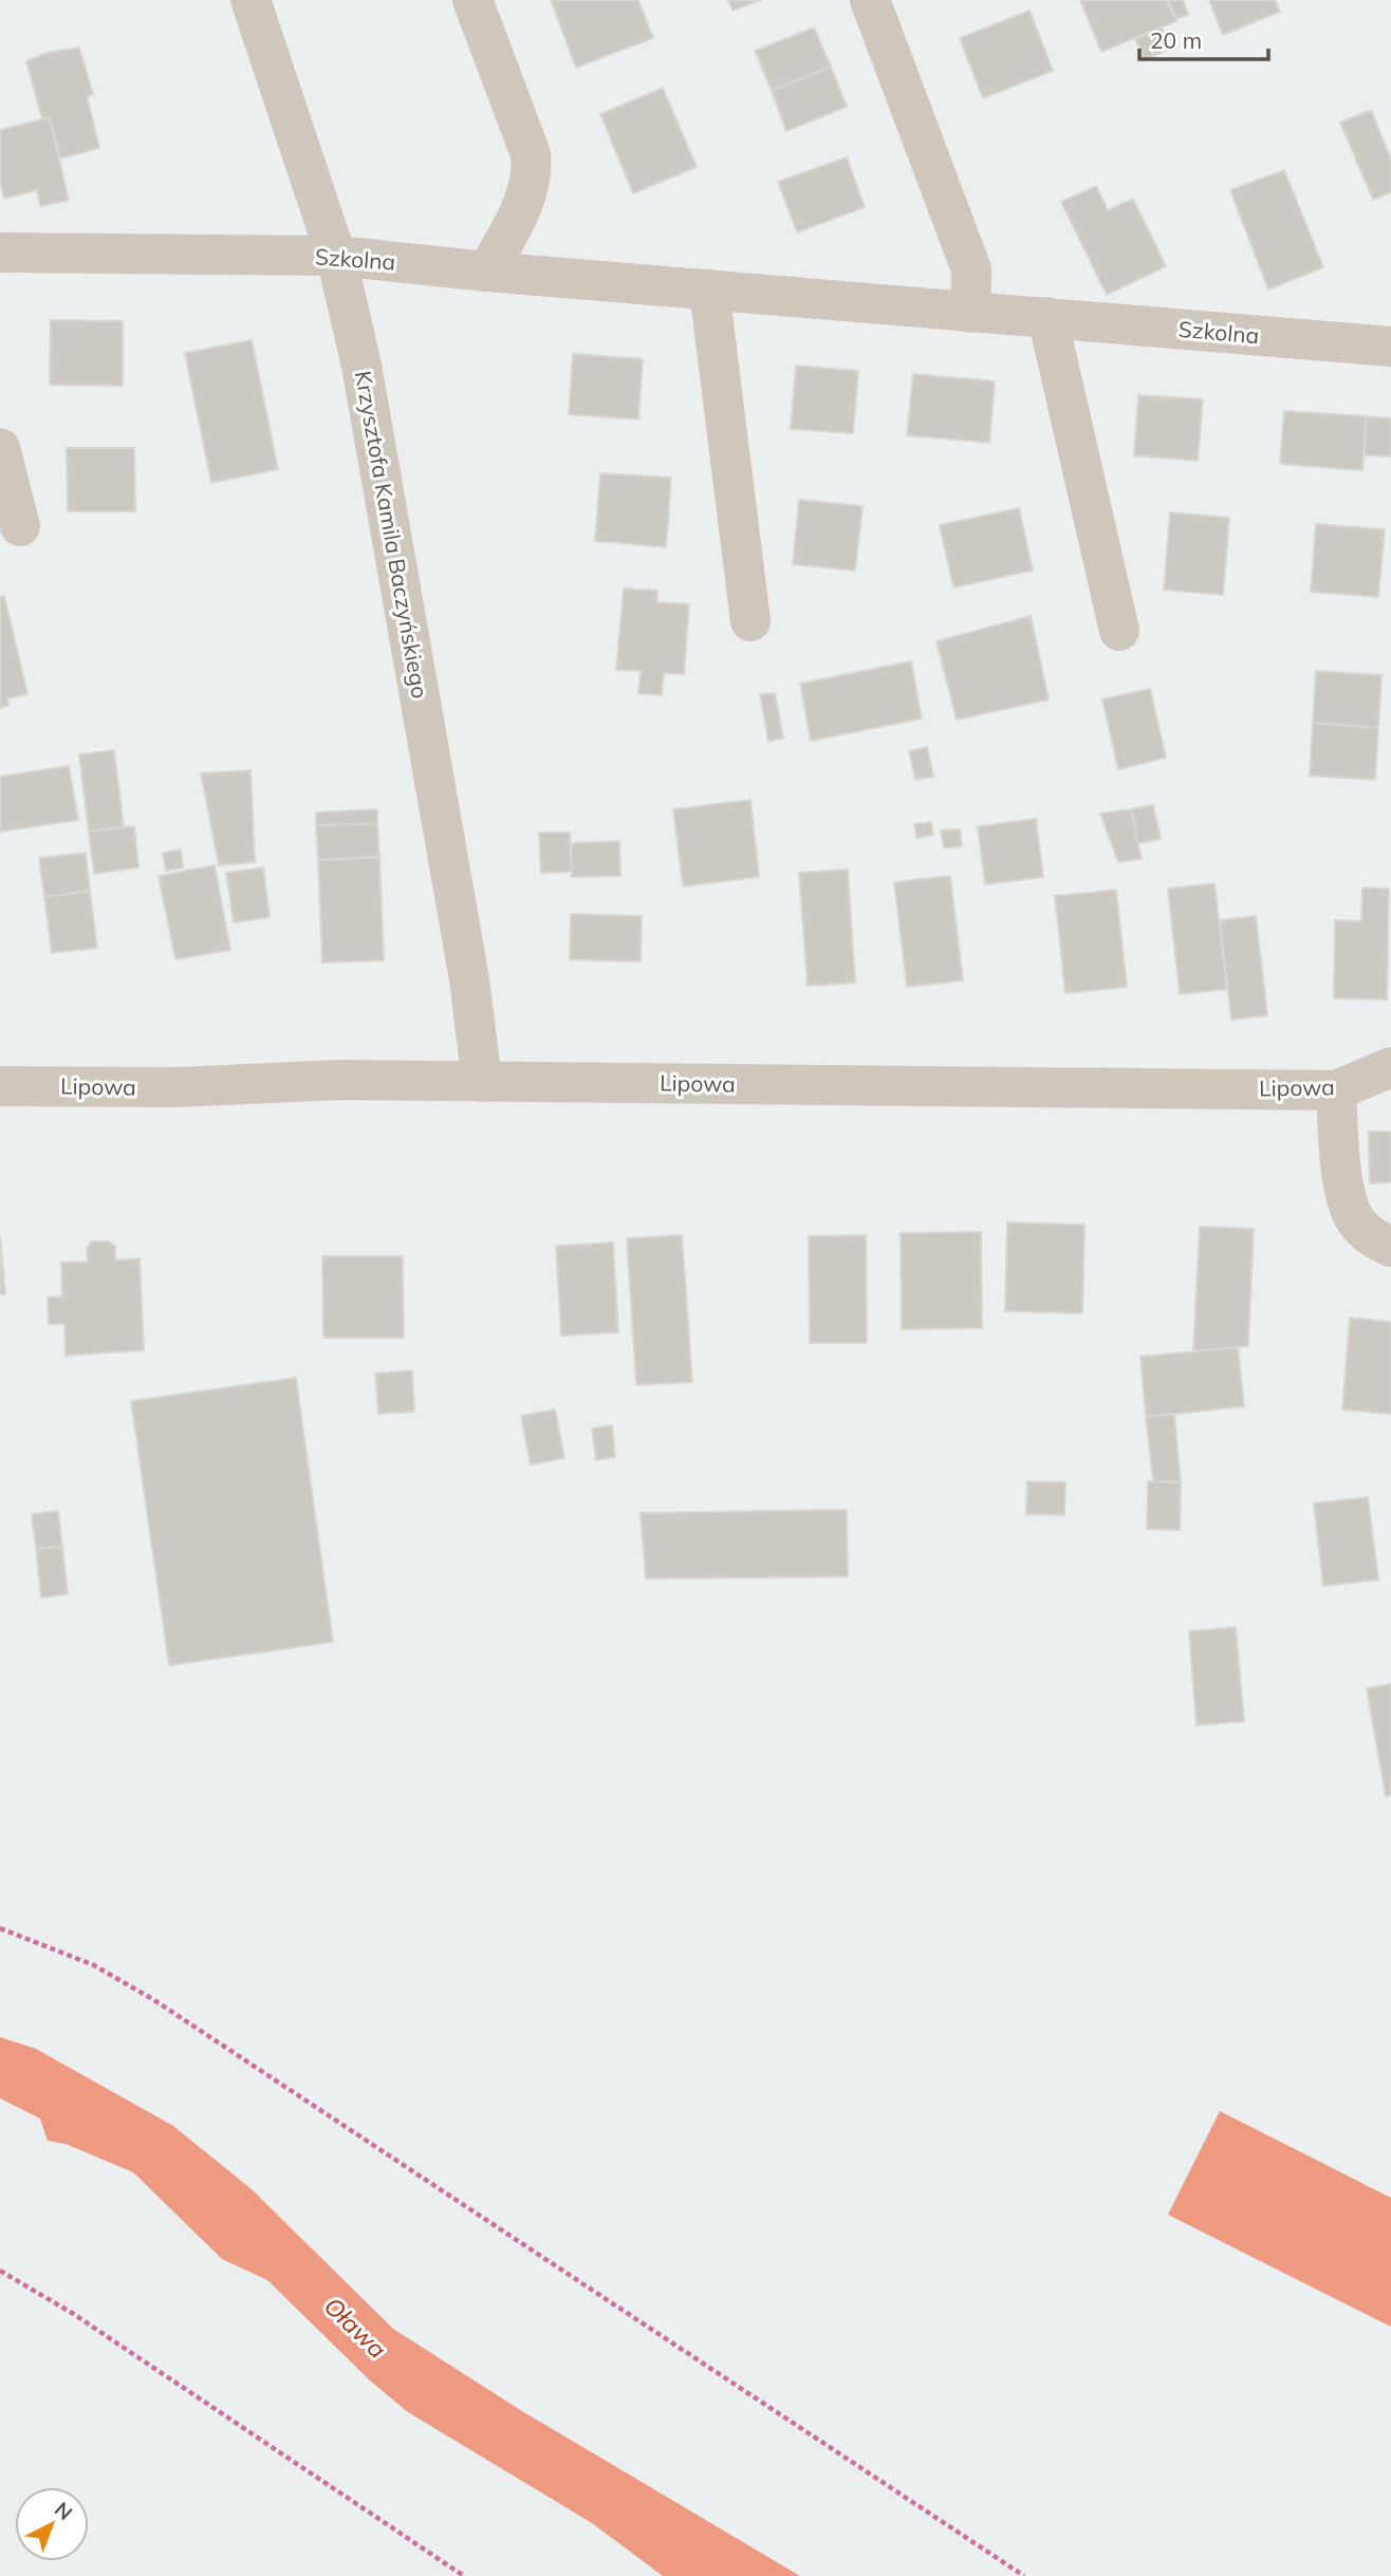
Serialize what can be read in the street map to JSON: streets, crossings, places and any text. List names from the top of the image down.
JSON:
{
  "streets": {
    "street": ["Szkolna", "Krzysztofa Kamila Baczyńskiego", "Lipowa"]
  },
  "crossings": [
    ["Szkolna", "Krzysztofa Kamila Baczyńskiego"],
    ["Krzysztofa Kamila Baczyńskiego", "Lipowa"]
  ],
  "water": ["Oława"],
  "scale_bar": "20 m",
  "north": "top right"
}
